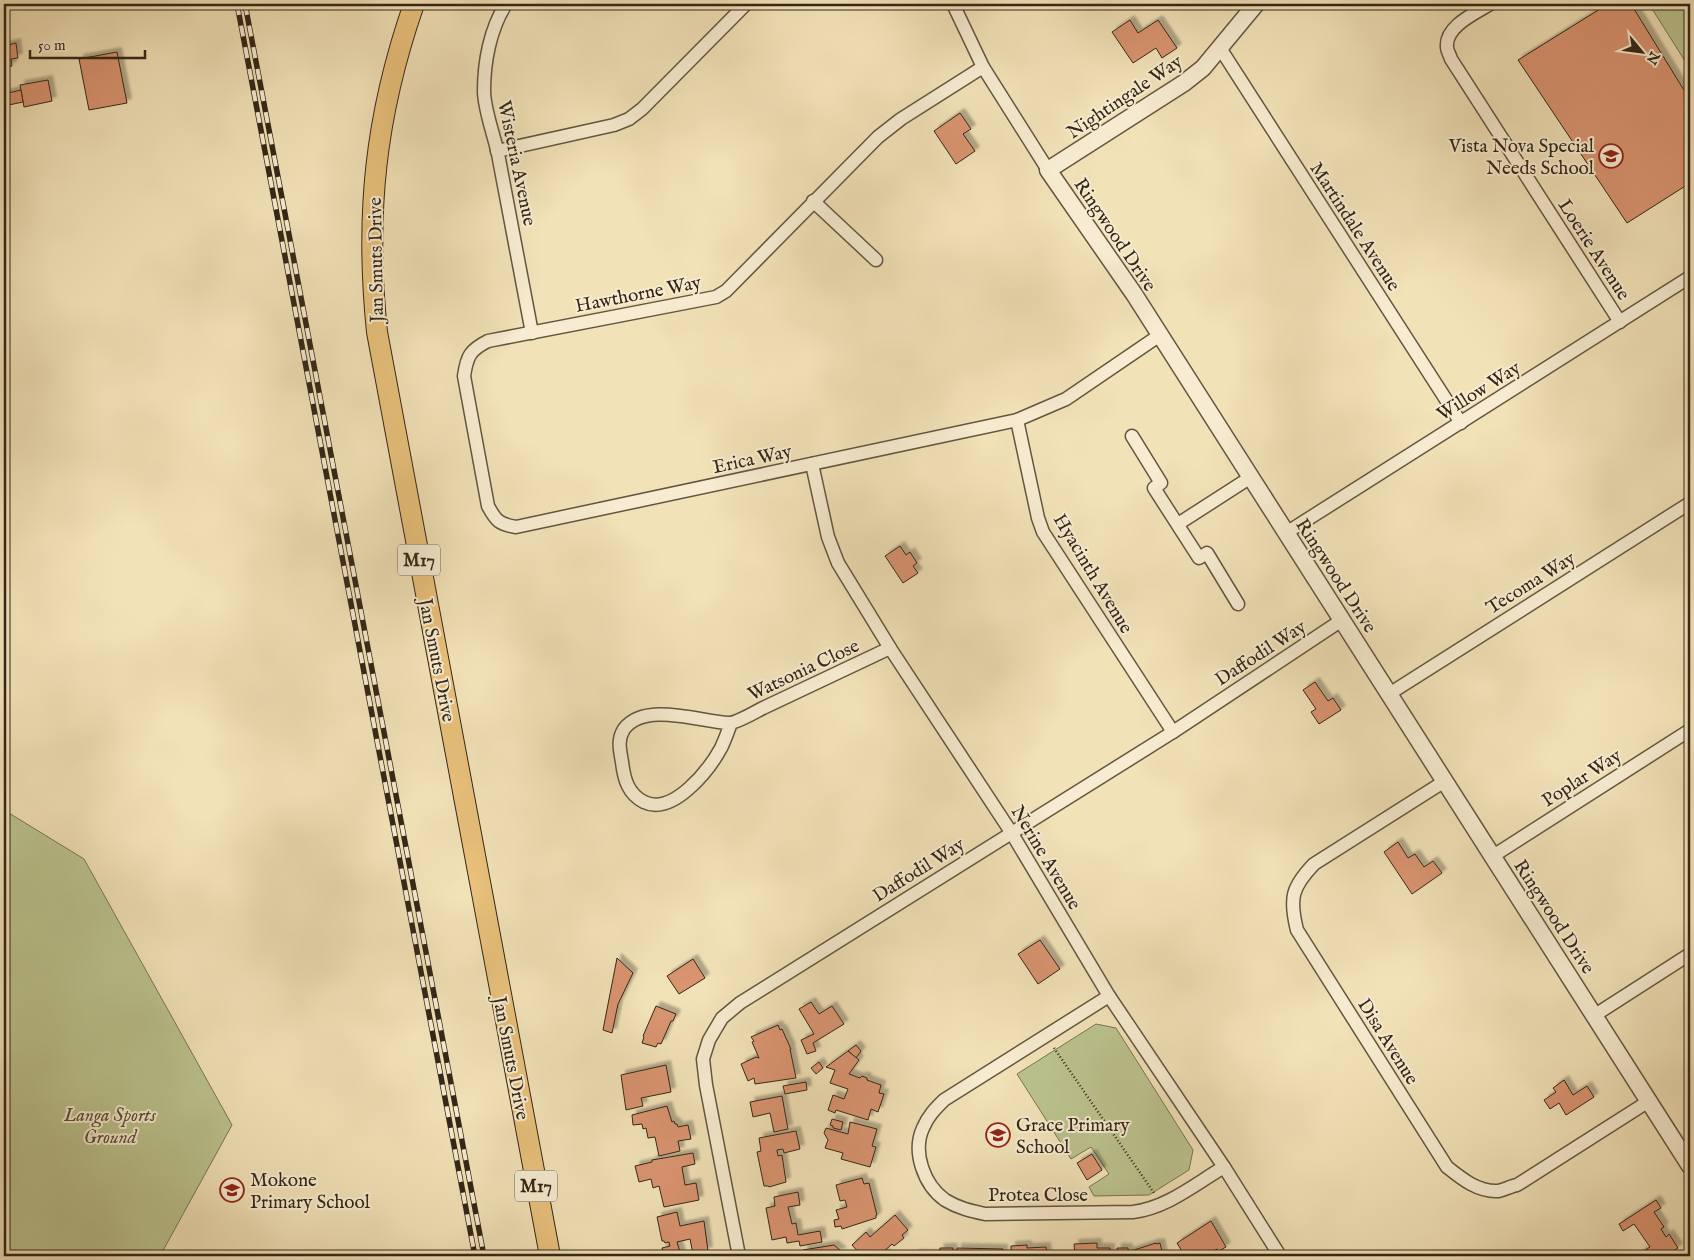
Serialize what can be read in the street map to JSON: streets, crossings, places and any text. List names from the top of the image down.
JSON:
{
  "streets": {
    "main road": ["Jan Smuts Drive", "M17"],
    "street": [
      "Nightingale Way",
      "Wisteria Avenue",
      "Martindale Avenue",
      "Ringwood Drive",
      "Loerie Avenue",
      "Hawthorne Way",
      "Willow Way",
      "Erica Way",
      "Hyacinth Avenue",
      "Tecoma Way",
      "Daffodil Way",
      "Watsonia Close",
      "Poplar Way",
      "Nerine Avenue",
      "Disa Avenue",
      "Protea Close"
    ]
  },
  "crossings": [
    ["Nightingale Way", "Martindale Avenue"],
    ["Nightingale Way", "Ringwood Drive"],
    ["Wisteria Avenue", "Hawthorne Way"],
    ["Martindale Avenue", "Willow Way"],
    ["Ringwood Drive", "Hawthorne Way"],
    ["Ringwood Drive", "Willow Way"],
    ["Ringwood Drive", "Erica Way"],
    ["Ringwood Drive", "Tecoma Way"],
    ["Ringwood Drive", "Daffodil Way"],
    ["Ringwood Drive", "Poplar Way"],
    ["Ringwood Drive", "Disa Avenue"],
    ["Loerie Avenue", "Willow Way"],
    ["Hawthorne Way", "Erica Way"],
    ["Erica Way", "Hyacinth Avenue"],
    ["Erica Way", "Nerine Avenue"],
    ["Hyacinth Avenue", "Daffodil Way"],
    ["Daffodil Way", "Nerine Avenue"],
    ["Watsonia Close", "Nerine Avenue"],
    ["Nerine Avenue", "Protea Close"]
  ],
  "parks": ["Langa Sports Ground"],
  "places": {
    "school or university": ["Vista Nova Special Needs School", "Grace Primary School", "Mokone Primary School"]
  },
  "scale_bar": "50 m",
  "north": "bottom right"
}
